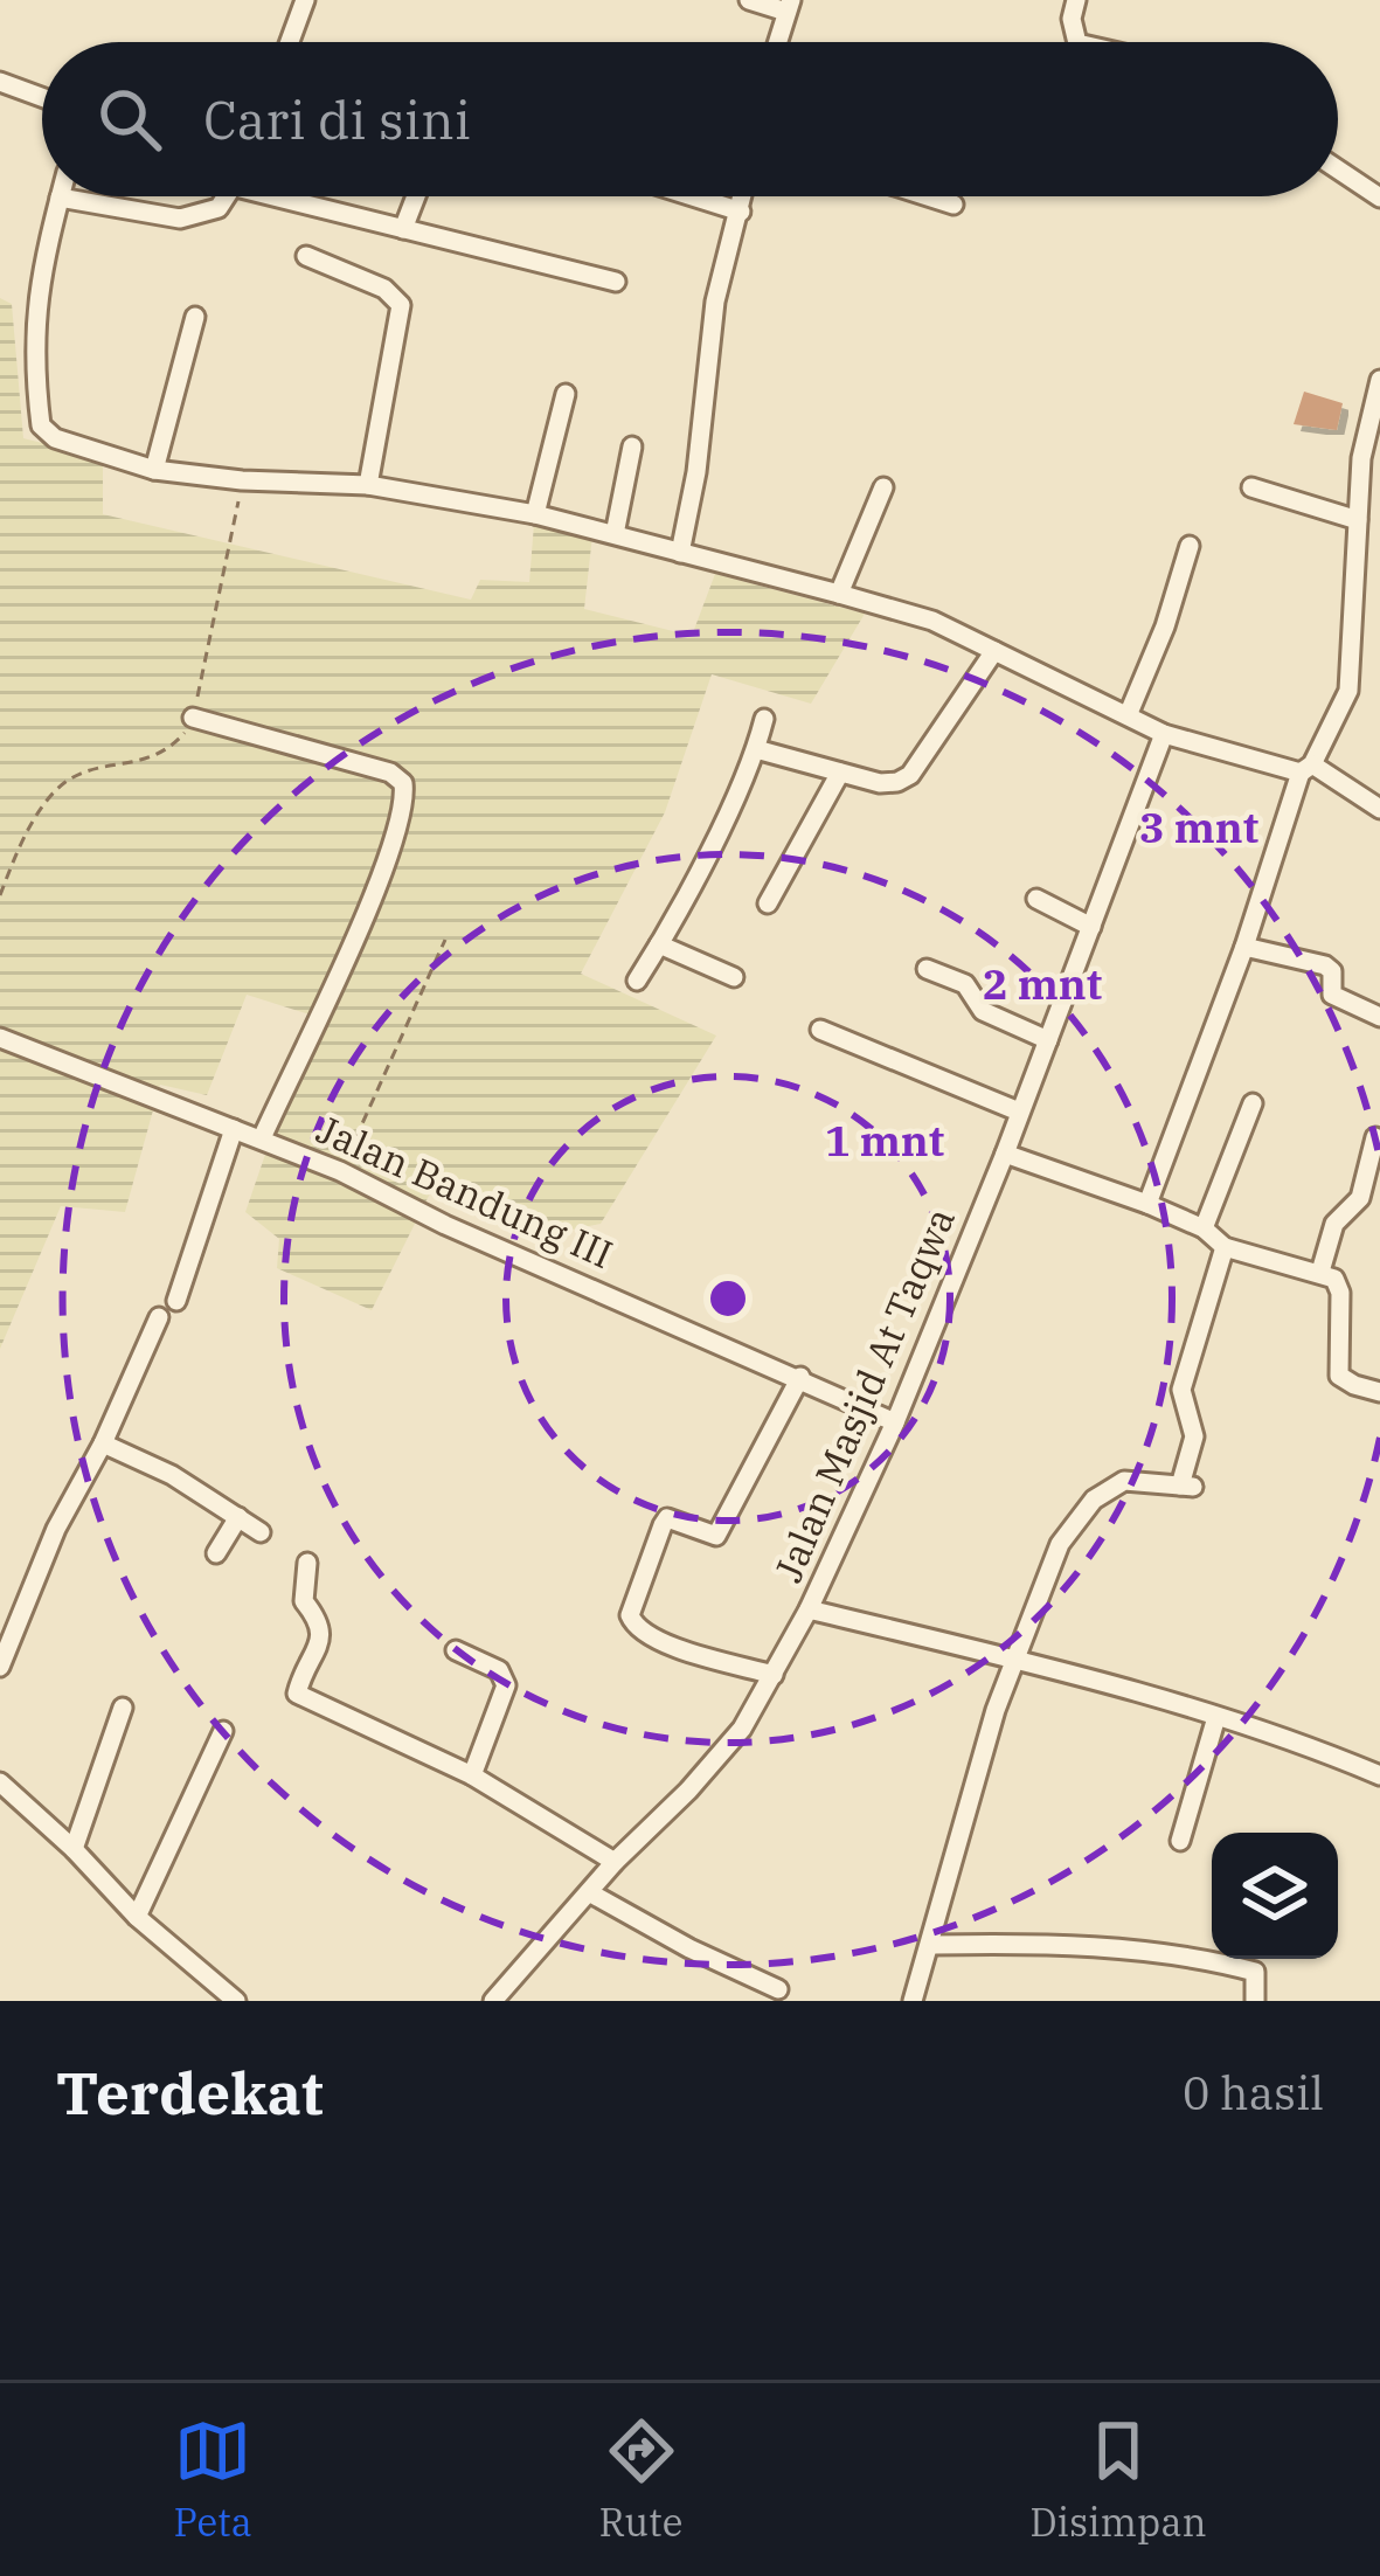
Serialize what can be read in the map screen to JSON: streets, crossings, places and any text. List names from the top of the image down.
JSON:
{
  "streets": {
    "street": ["Jalan Bandung III", "Jalan Masjid At Taqwa"]
  },
  "crossings": [
    ["Jalan Bandung III", "Jalan Masjid At Taqwa"]
  ],
  "page": {
    "search": "Cari di sini",
    "heading": ["Terdekat", "0 hasil"],
    "nav": ["Peta", "Rute", "Disimpan"]
  },
  "rings": ["3 mnt", "2 mnt", "1 mnt"]
}
